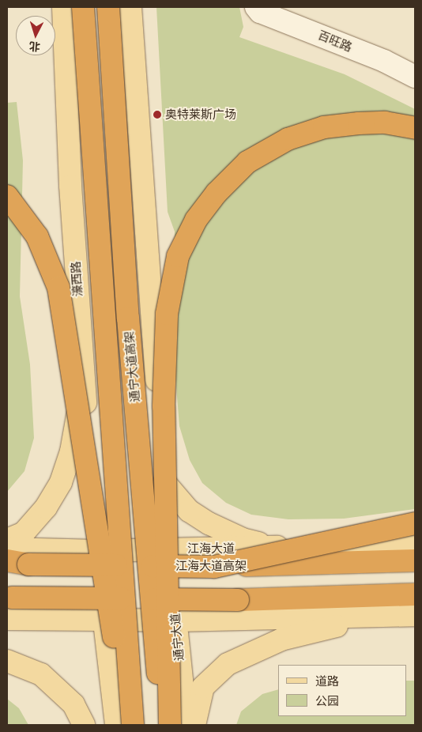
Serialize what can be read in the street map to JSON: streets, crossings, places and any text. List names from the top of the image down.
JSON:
{
  "streets": {
    "highway": ["通宁大道高架", "江海大道高架"],
    "main road": ["濠西路", "江海大道", "通宁大道"],
    "street": ["百旺路"]
  },
  "crossings": [
    ["濠西路", "江海大道"],
    ["江海大道", "通宁大道"]
  ],
  "places": ["奥特莱斯广场"],
  "legend": ["道路", "公园"],
  "north": "bottom"
}
